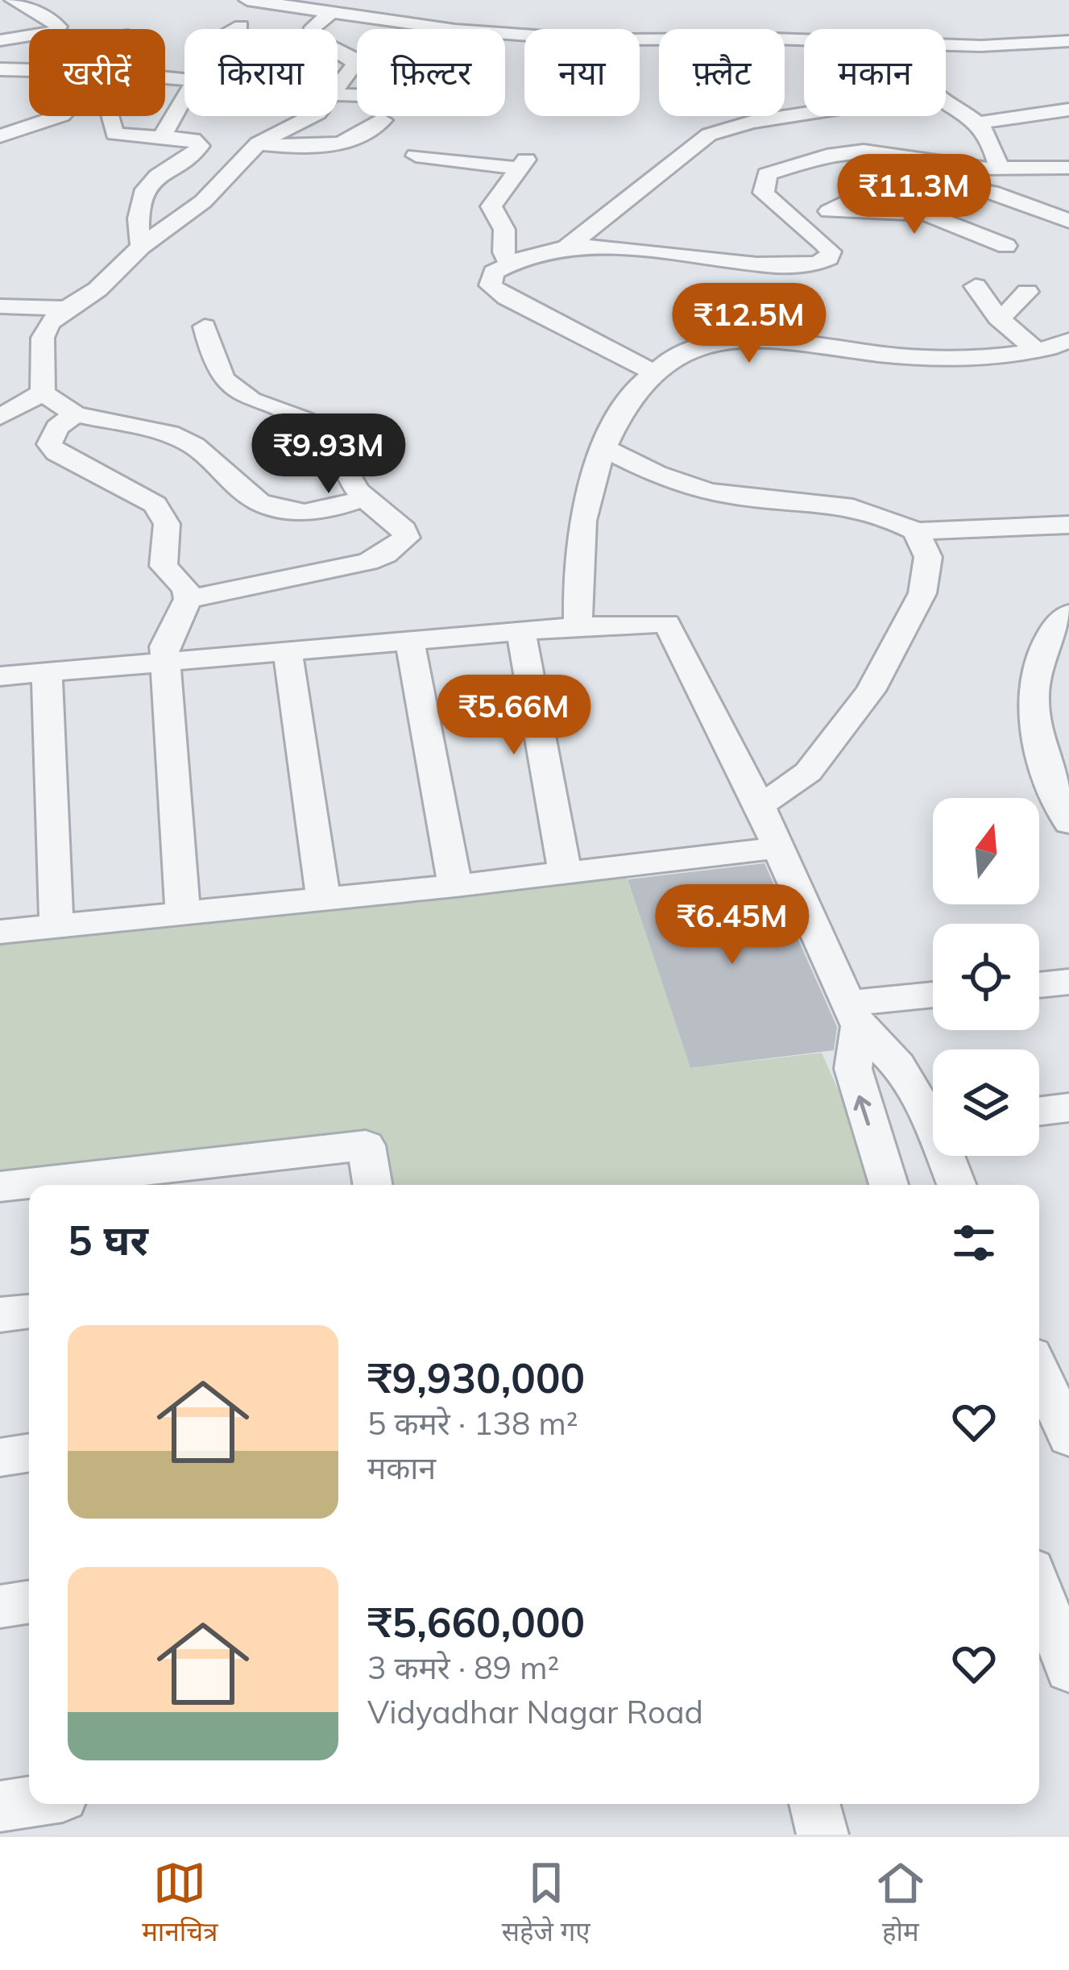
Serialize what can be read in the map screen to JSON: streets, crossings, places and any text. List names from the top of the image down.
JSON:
{
  "north": "top",
  "page": {
    "chip": [
      "खरीदें",
      "किराया",
      "फ़िल्टर",
      "नया",
      "फ़्लैट",
      "मकान"
    ],
    "price": [
      "₹11.3M",
      "₹12.5M",
      "₹9.93M",
      "₹5.66M",
      "₹6.45M"
    ],
    "heading": "5 घर",
    "list": [
      {
        "name": "₹9,930,000",
        "note": "5 कमरे · 138 m² · मकान"
      },
      {
        "name": "₹5,660,000",
        "note": "3 कमरे · 89 m² · Vidyadhar Nagar Road"
      }
    ],
    "tabs": ["मानचित्र", "सहेजे गए", "होम"]
  }
}
